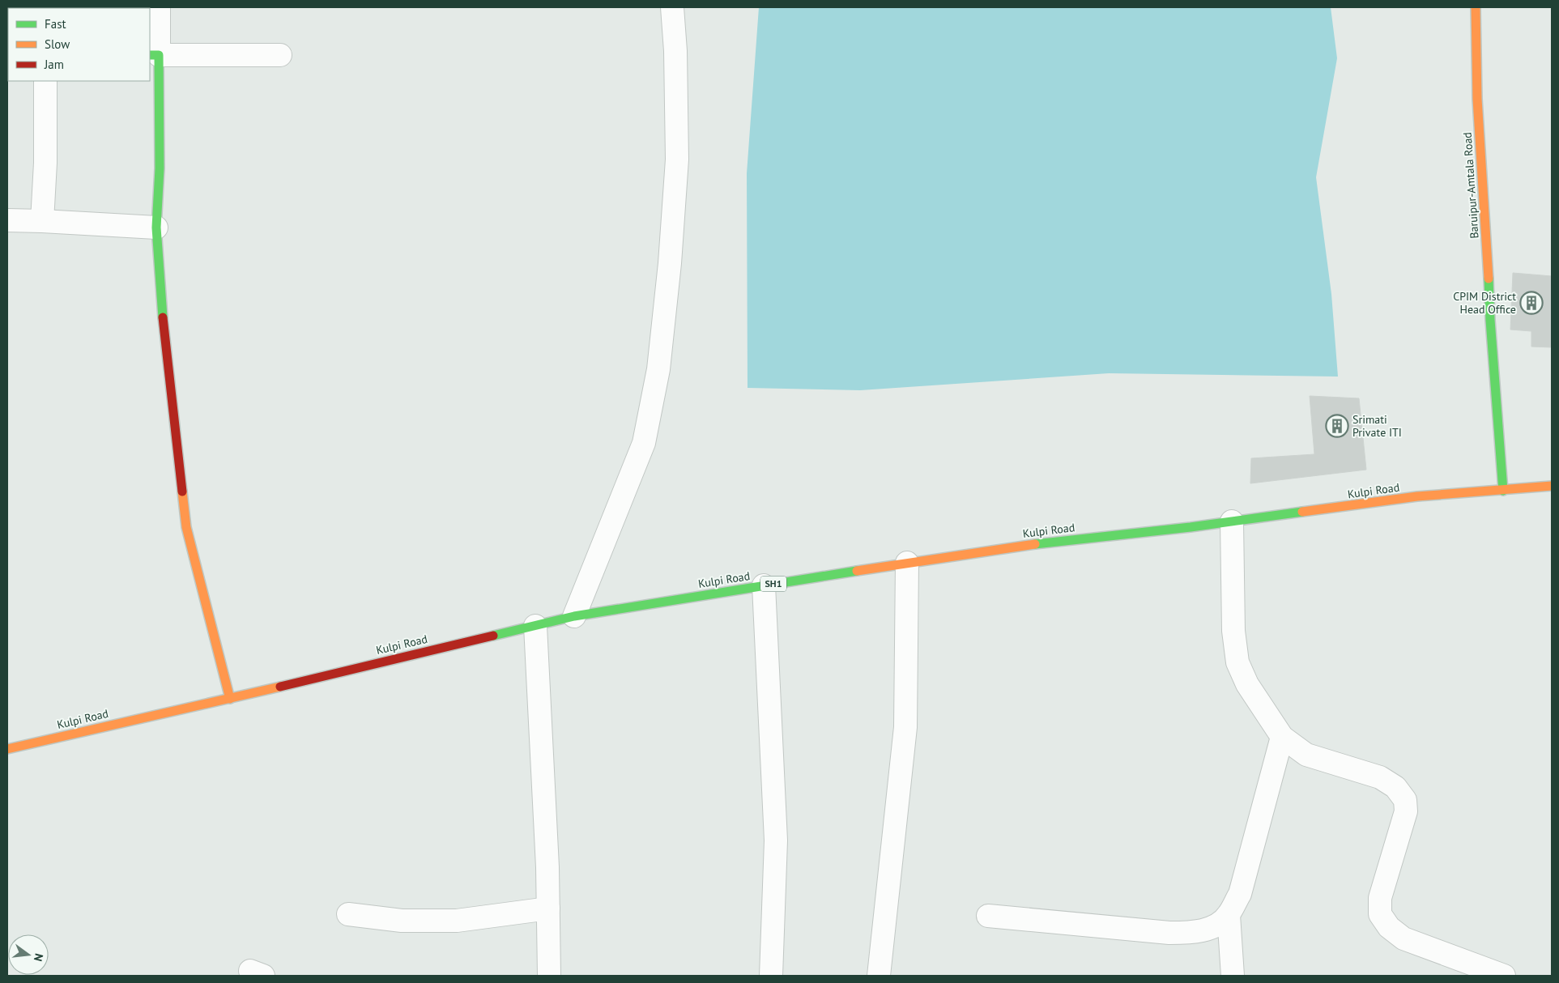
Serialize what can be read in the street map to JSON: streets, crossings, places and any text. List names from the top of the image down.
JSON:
{
  "streets": {
    "main road": ["Baruipur-Amtala Road", "Kulpi Road", "SH1"]
  },
  "crossings": [
    ["Baruipur-Amtala Road", "Kulpi Road"]
  ],
  "places": {
    "building": ["CPIM District Head Office", "Srimati Private ITI"]
  },
  "legend": ["Fast", "Slow", "Jam"],
  "north": "right"
}
